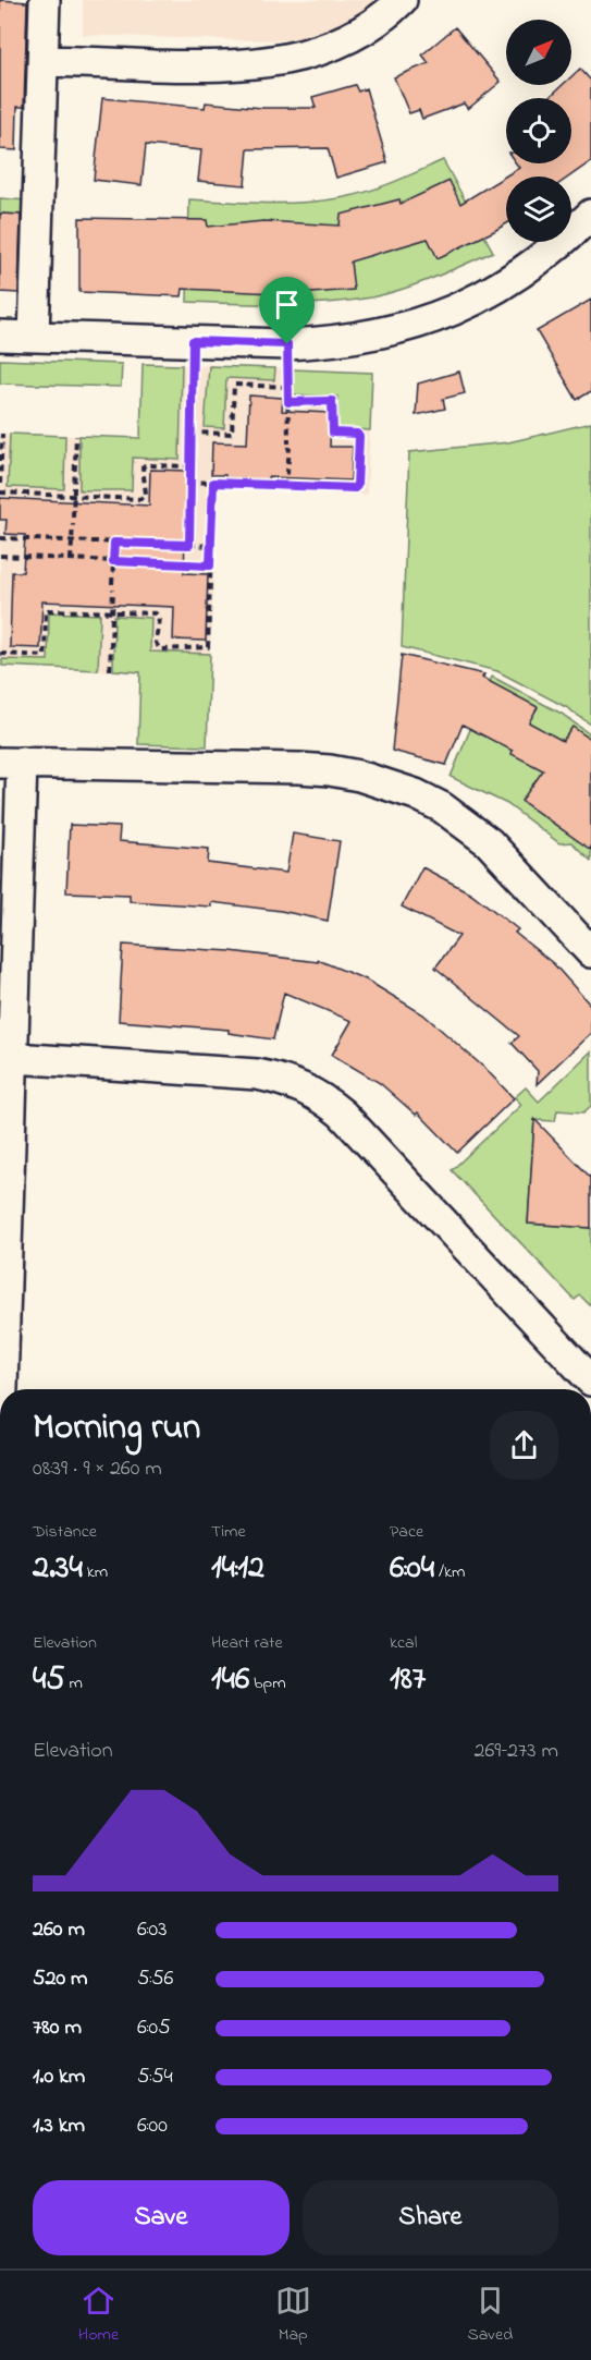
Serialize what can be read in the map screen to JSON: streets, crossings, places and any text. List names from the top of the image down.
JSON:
{
  "north": "top right",
  "page": {
    "heading": ["Morning run", "08:39 · 9 × 260 m"],
    "stats": [
      ["Distance", "2.34 km"],
      ["Time", "14:12"],
      ["Pace", "6:04 /km"],
      ["Elevation", "45 m"],
      ["Heart rate", "146 bpm"],
      ["kcal", "187"]
    ],
    "chart": ["Elevation", "269–273 m"],
    "list": [
      {
        "name": "260 m",
        "note": "6:03"
      },
      {
        "name": "520 m",
        "note": "5:56"
      },
      {
        "name": "780 m",
        "note": "6:05"
      },
      {
        "name": "1.0 km",
        "note": "5:54"
      },
      {
        "name": "1.3 km",
        "note": "6:00"
      }
    ],
    "buttons": ["Save", "Share"],
    "tabs": ["Home", "Map", "Saved"]
  }
}
